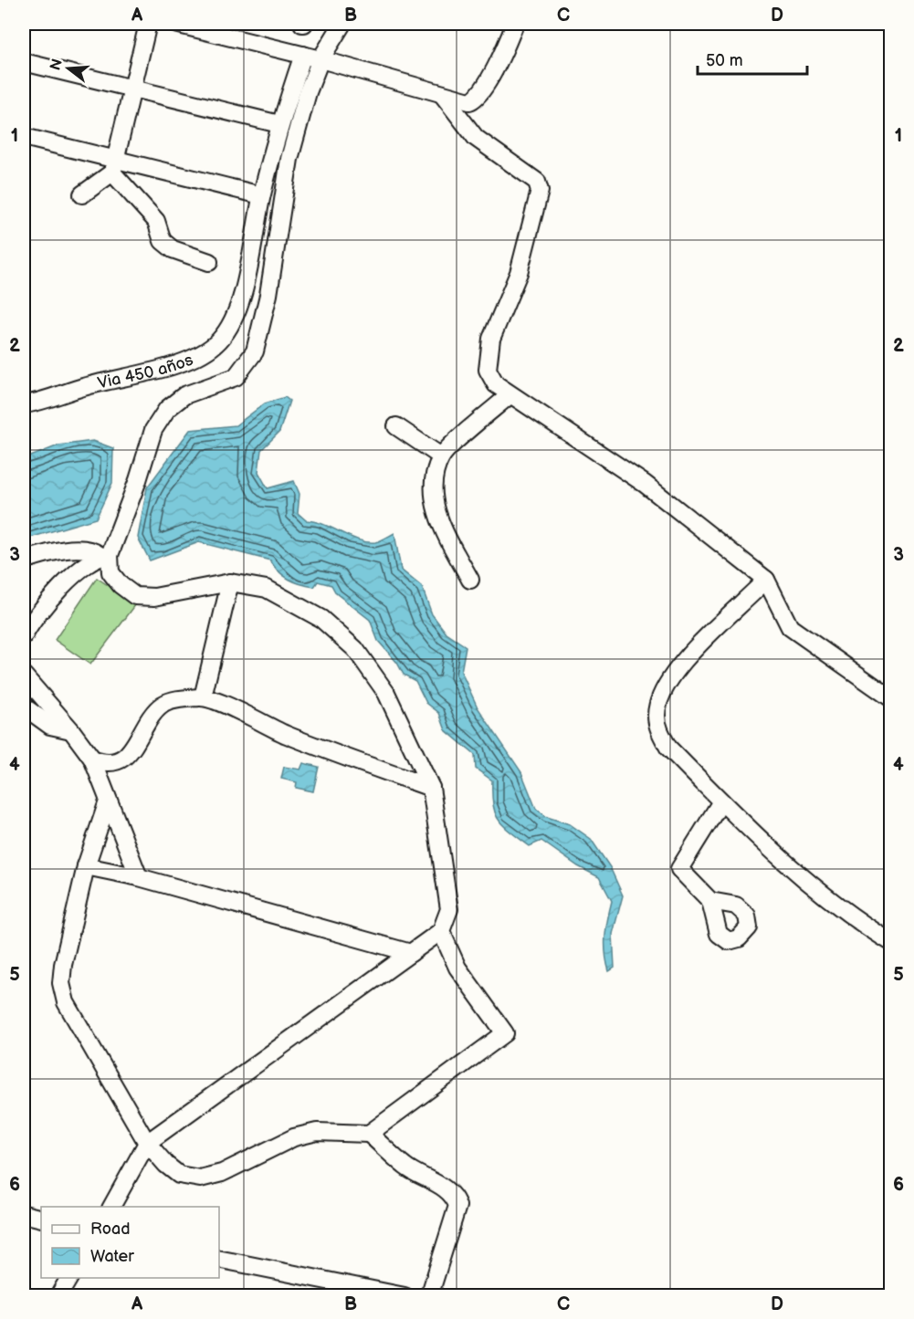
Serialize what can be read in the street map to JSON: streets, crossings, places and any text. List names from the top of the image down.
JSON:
{
  "streets": {
    "street": ["Via 450 años"]
  },
  "legend": ["Road", "Water"],
  "scale_bar": "50 m",
  "north": "left",
  "grid": {
    "columns": [
      "A",
      "B",
      "C",
      "D"
    ],
    "rows": [
      "1",
      "2",
      "3",
      "4",
      "5",
      "6"
    ]
  }
}
